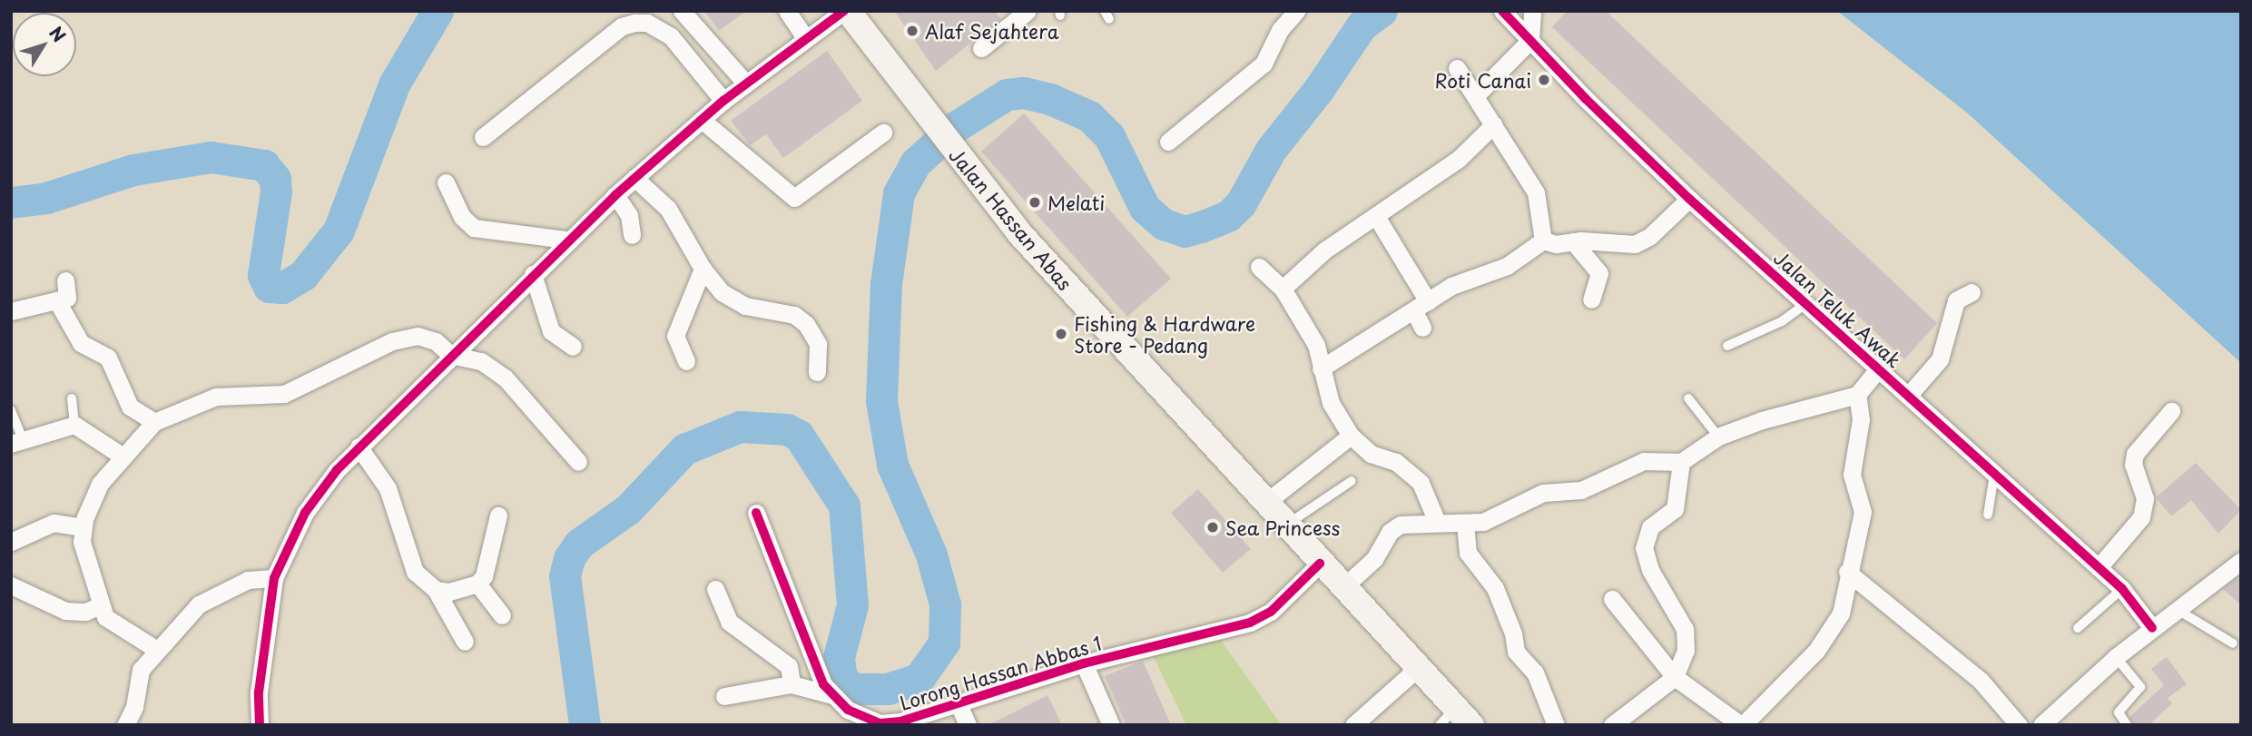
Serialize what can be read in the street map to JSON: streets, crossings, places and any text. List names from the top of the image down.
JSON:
{
  "streets": {
    "main road": ["Jalan Hassan Abas"],
    "street": ["Jalan Teluk Awak", "Lorong Hassan Abbas 1"]
  },
  "crossings": [
    ["Jalan Hassan Abas", "Lorong Hassan Abbas 1"]
  ],
  "places": [
    "Alaf Sejahtera",
    "Roti Canai",
    "Melati",
    "Fishing & Hardware Store - Pedang",
    "Sea Princess"
  ],
  "north": "top right"
}
